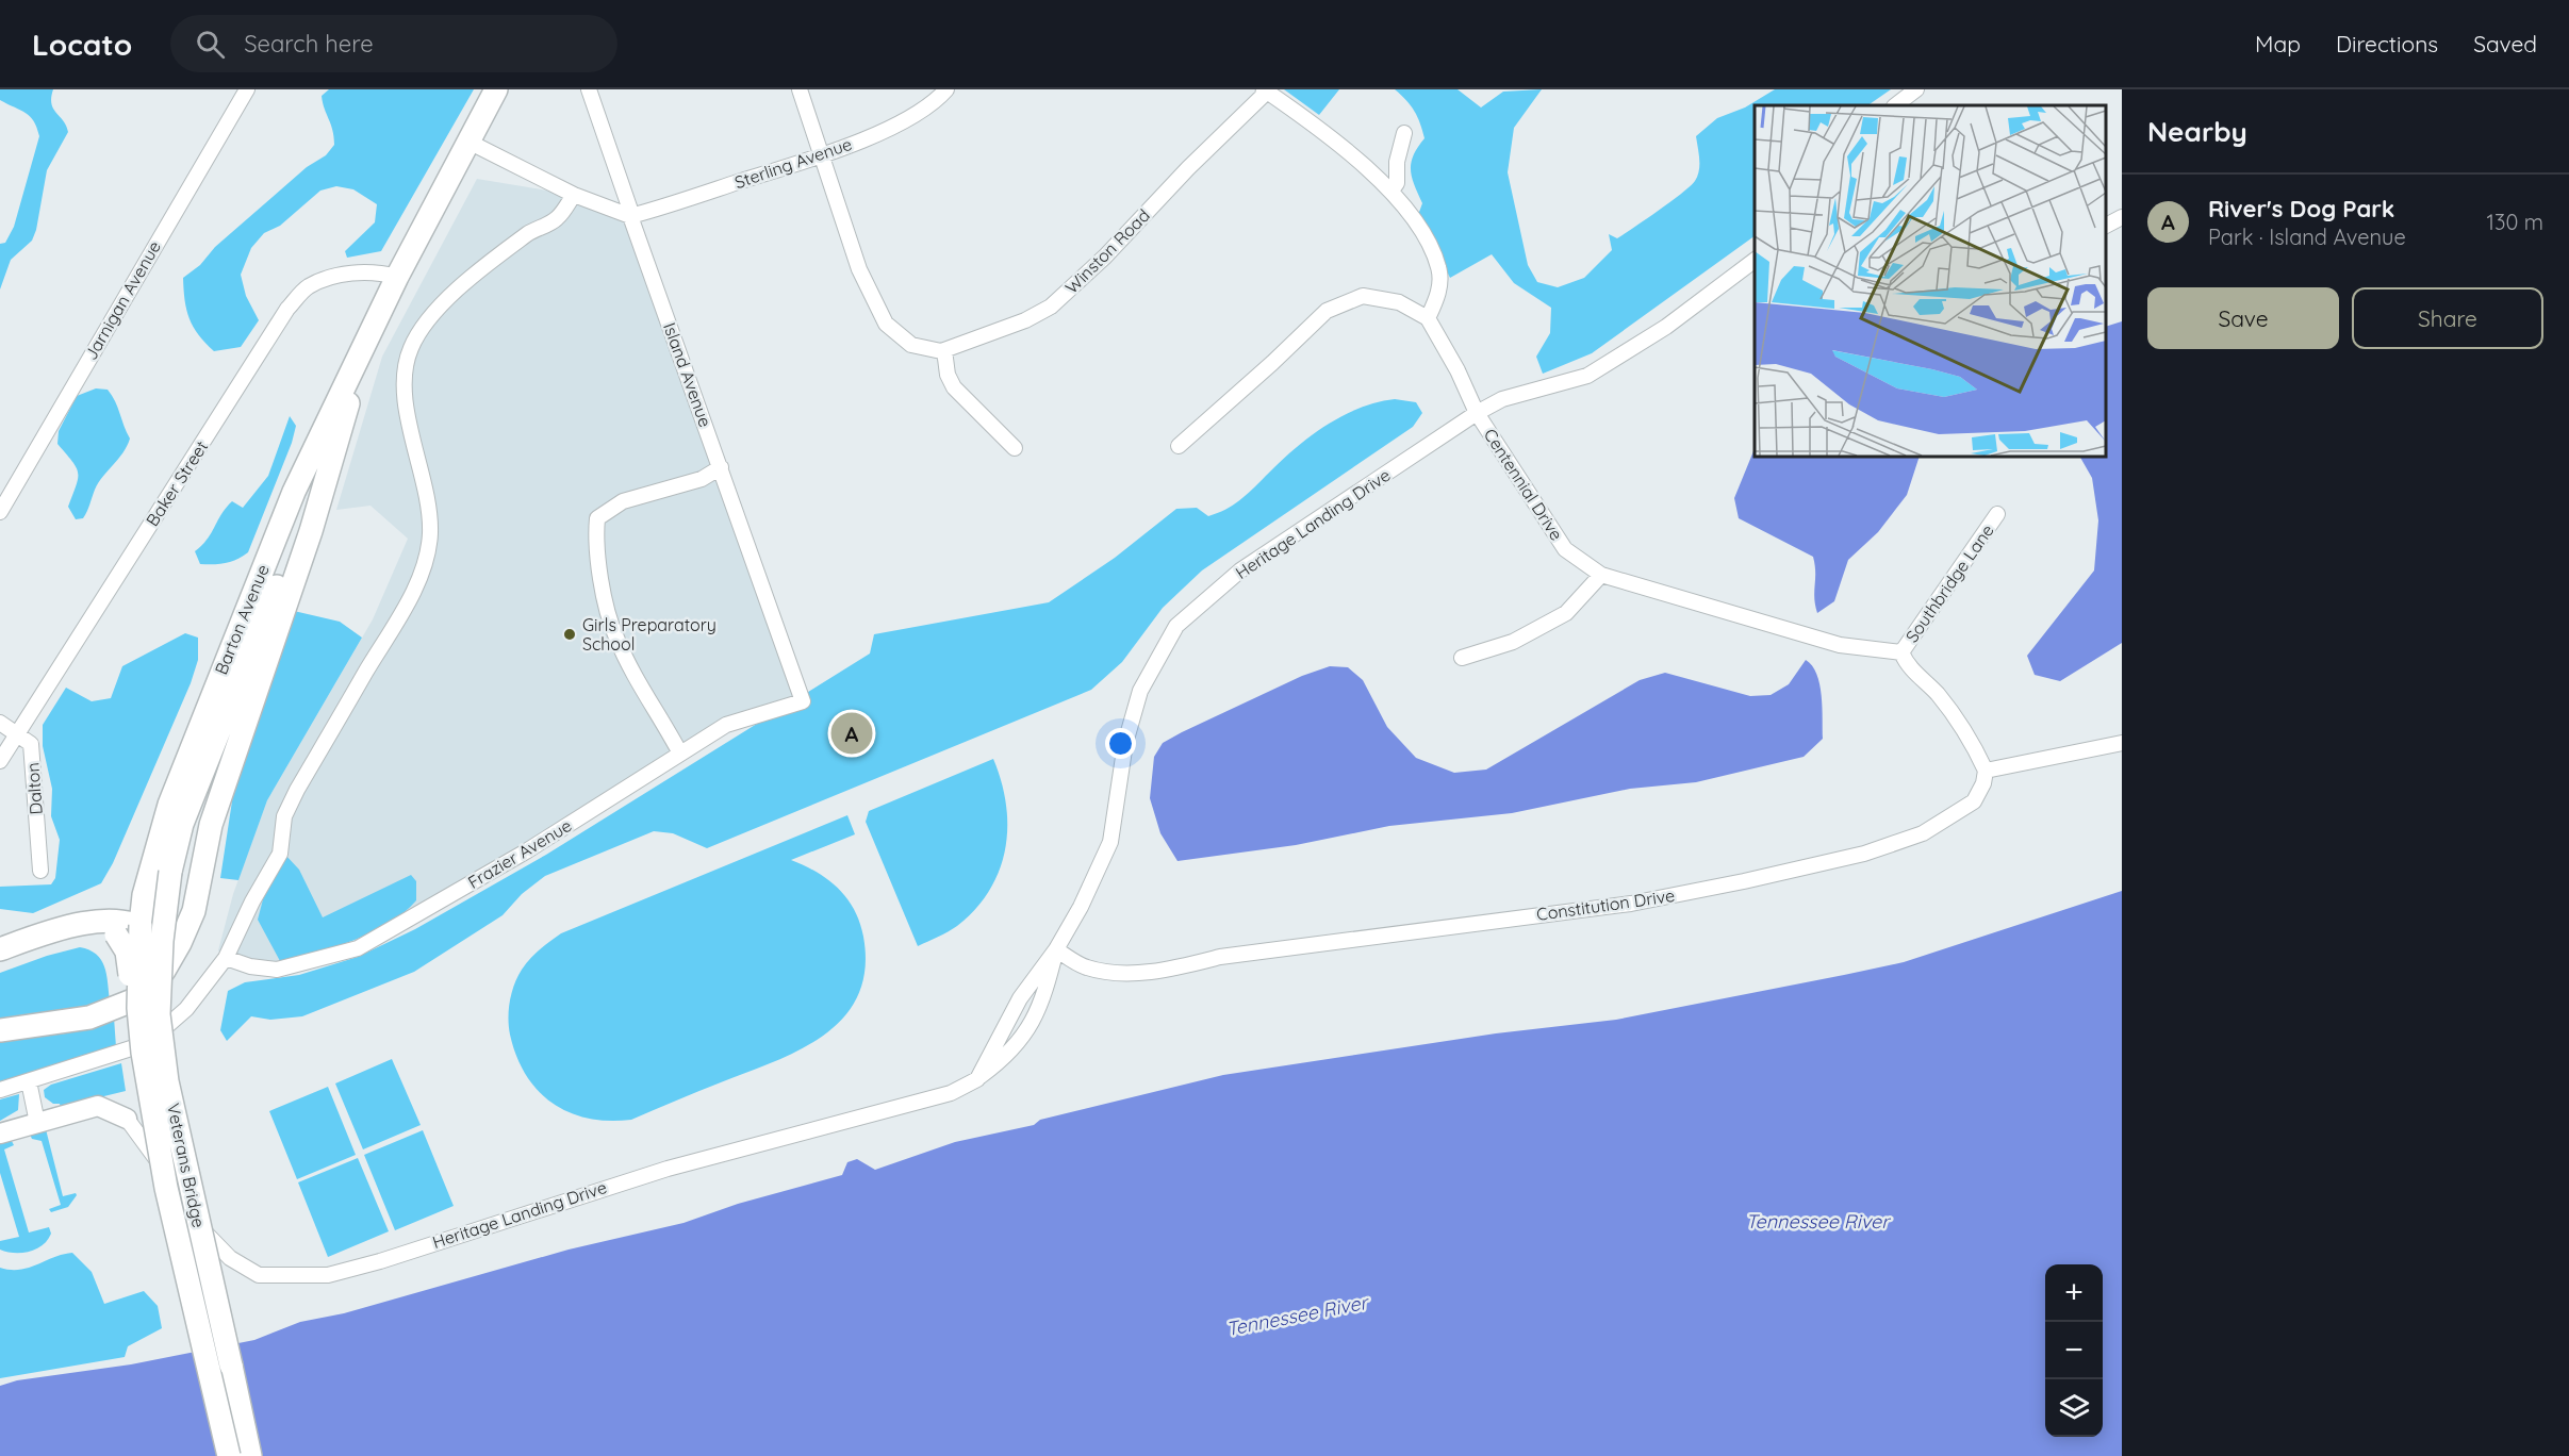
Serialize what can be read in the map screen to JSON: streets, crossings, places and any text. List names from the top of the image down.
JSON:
{
  "streets": {
    "main road": ["Barton Avenue", "Veterans Bridge"],
    "street": [
      "Sterling Avenue",
      "Winston Road",
      "Jarnigan Avenue",
      "Island Avenue",
      "Baker Street",
      "Centennial Drive",
      "Heritage Landing Drive",
      "Southbridge Lane",
      "Dalton",
      "Frazier Avenue",
      "Constitution Drive"
    ]
  },
  "crossings": [
    ["Sterling Avenue", "Island Avenue"],
    ["Island Avenue", "Frazier Avenue"],
    ["Baker Street", "Barton Avenue"],
    ["Baker Street", "Dalton"],
    ["Centennial Drive", "Heritage Landing Drive"],
    ["Centennial Drive", "Southbridge Lane"],
    ["Heritage Landing Drive", "Constitution Drive"],
    ["Barton Avenue", "Veterans Bridge"]
  ],
  "water": ["Tennessee River"],
  "places": ["Girls Preparatory School"],
  "page": {
    "header": "Locato",
    "search": "Search here",
    "nav": ["Map", "Directions", "Saved"],
    "heading": "Nearby",
    "list": [
      {
        "mark": "A",
        "name": "River's Dog Park",
        "note": "Park · Island Avenue",
        "value": "130 m"
      }
    ],
    "buttons": ["Save", "Share"],
    "pins": "A",
    "map_buttons": ["+", "−"]
  }
}
